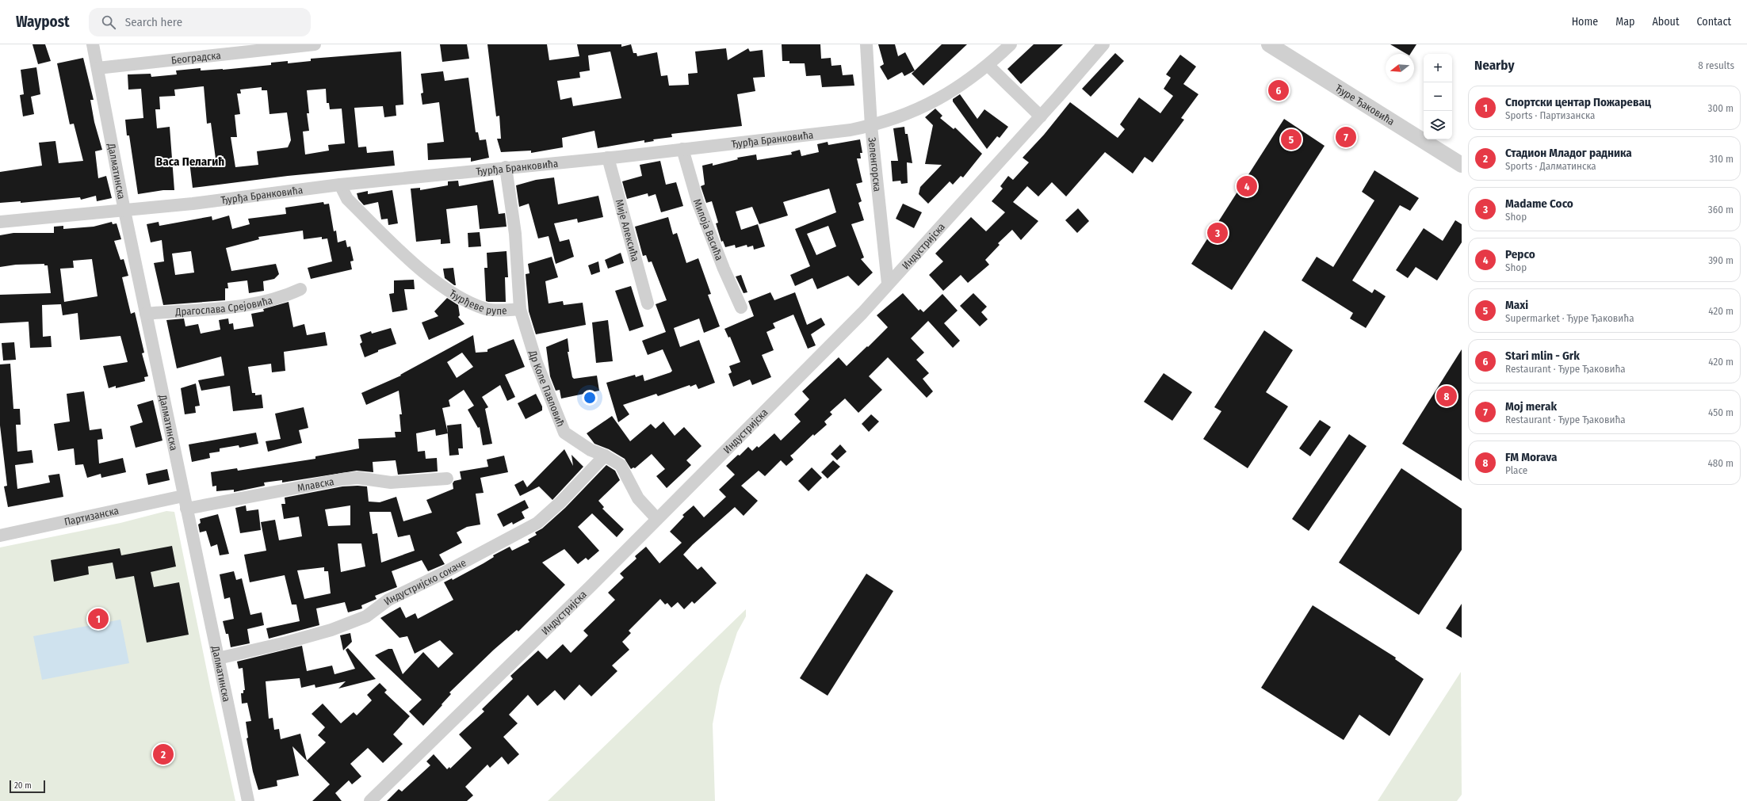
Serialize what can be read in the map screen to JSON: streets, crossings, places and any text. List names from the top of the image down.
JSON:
{
  "streets": {
    "street": [
      "Београдска",
      "Ђуре Ђаковића",
      "Ђурђа Бранковића",
      "Зеленгорска",
      "Далматинска",
      "Милоја Васића",
      "Мије Алексића",
      "Индустријска",
      "Ђурђеве рупе",
      "Драгослава Срејовића",
      "Др Коле Павловић",
      "Млавска",
      "Партизанска",
      "Индустријско сокаче"
    ]
  },
  "crossings": [
    ["Београдска", "Далматинска"],
    ["Ђурђа Бранковића", "Зеленгорска"],
    ["Ђурђа Бранковића", "Далматинска"],
    ["Ђурђа Бранковића", "Милоја Васића"],
    ["Ђурђа Бранковића", "Мије Алексића"],
    ["Ђурђа Бранковића", "Ђурђеве рупе"],
    ["Зеленгорска", "Индустријска"],
    ["Далматинска", "Драгослава Срејовића"],
    ["Далматинска", "Млавска"],
    ["Далматинска", "Партизанска"],
    ["Далматинска", "Индустријско сокаче"],
    ["Индустријска", "Др Коле Павловић"],
    ["Ђурђеве рупе", "Др Коле Павловић"],
    ["Др Коле Павловић", "Индустријско сокаче"]
  ],
  "districts": ["Васа Пелагић"],
  "scale_bar": "20 m",
  "north": "left",
  "page": {
    "header": "Waypost",
    "search": "Search here",
    "nav": [
      "Home",
      "Map",
      "About",
      "Contact"
    ],
    "heading": ["Nearby", "8 results"],
    "map_buttons": ["+", "−"],
    "pins": [
      "6",
      "7",
      "5",
      "4",
      "3",
      "8",
      "1",
      "2"
    ],
    "list": [
      {
        "mark": "1",
        "name": "Спортски центар Пожаревац",
        "note": "Sports · Партизанска",
        "value": "300 m"
      },
      {
        "mark": "2",
        "name": "Стадион Младог радника",
        "note": "Sports · Далматинска",
        "value": "310 m"
      },
      {
        "mark": "3",
        "name": "Madame Coco",
        "note": "Shop",
        "value": "360 m"
      },
      {
        "mark": "4",
        "name": "Pepco",
        "note": "Shop",
        "value": "390 m"
      },
      {
        "mark": "5",
        "name": "Maxi",
        "note": "Supermarket · Ђуре Ђаковића",
        "value": "420 m"
      },
      {
        "mark": "6",
        "name": "Stari mlin - Grk",
        "note": "Restaurant · Ђуре Ђаковића",
        "value": "420 m"
      },
      {
        "mark": "7",
        "name": "Moj merak",
        "note": "Restaurant · Ђуре Ђаковића",
        "value": "450 m"
      },
      {
        "mark": "8",
        "name": "FM Morava",
        "note": "Place",
        "value": "480 m"
      }
    ],
    "scale": "20 m"
  }
}
